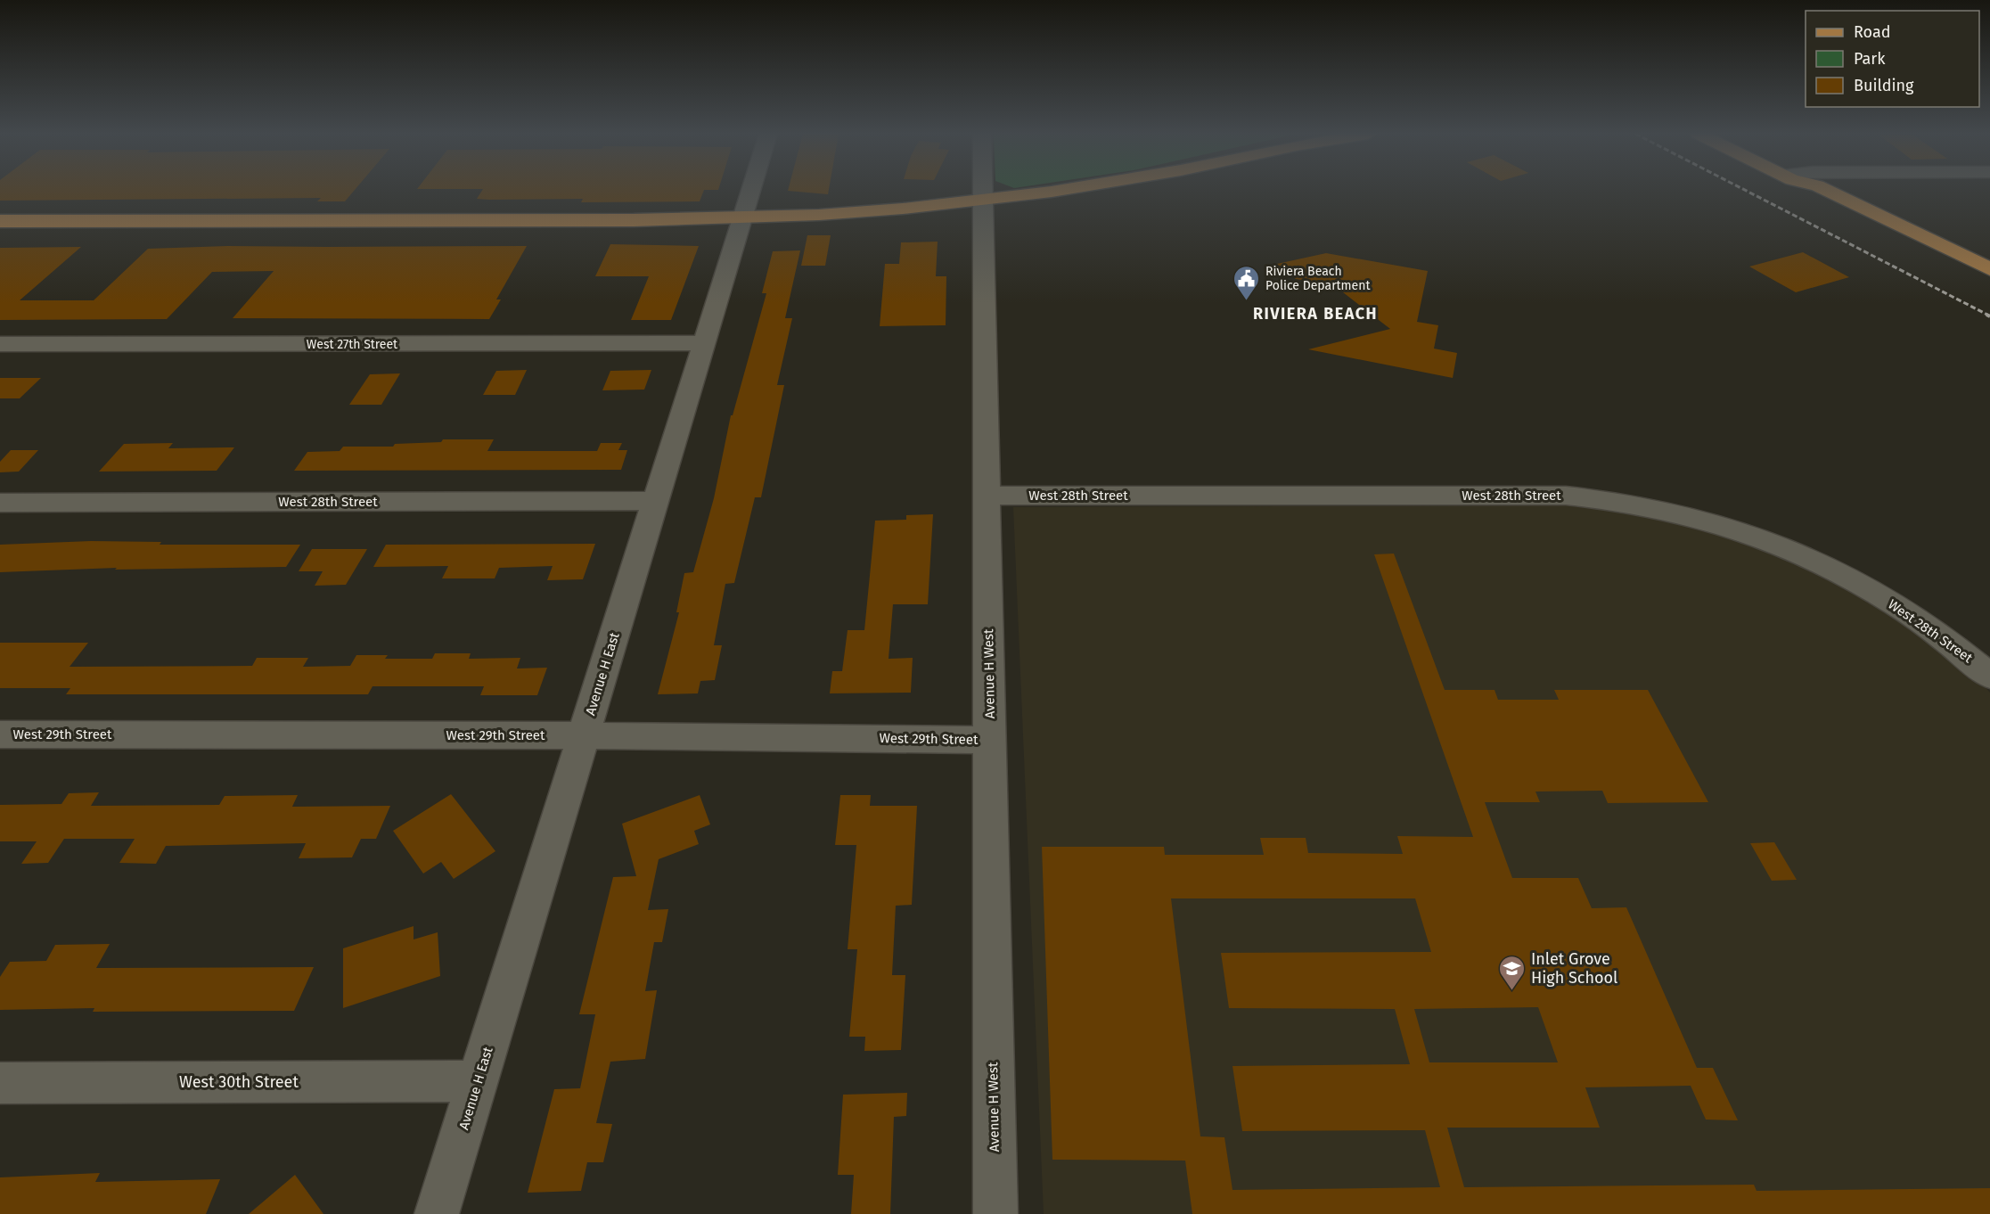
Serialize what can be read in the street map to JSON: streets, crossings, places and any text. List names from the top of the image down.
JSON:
{
  "streets": {
    "street": [
      "West 27th Street",
      "West 28th Street",
      "Avenue H East",
      "Avenue H West",
      "West 29th Street",
      "West 30th Street"
    ]
  },
  "crossings": [
    ["West 27th Street", "Avenue H East"],
    ["West 28th Street", "Avenue H East"],
    ["West 28th Street", "Avenue H West"],
    ["Avenue H East", "West 29th Street"],
    ["Avenue H East", "West 30th Street"],
    ["Avenue H West", "West 29th Street"]
  ],
  "districts": ["RIVIERA BEACH"],
  "places": {
    "public building": ["Riviera Beach Police Department"],
    "school or university": ["Inlet Grove High School"]
  },
  "legend": ["Road", "Park", "Building"]
}
